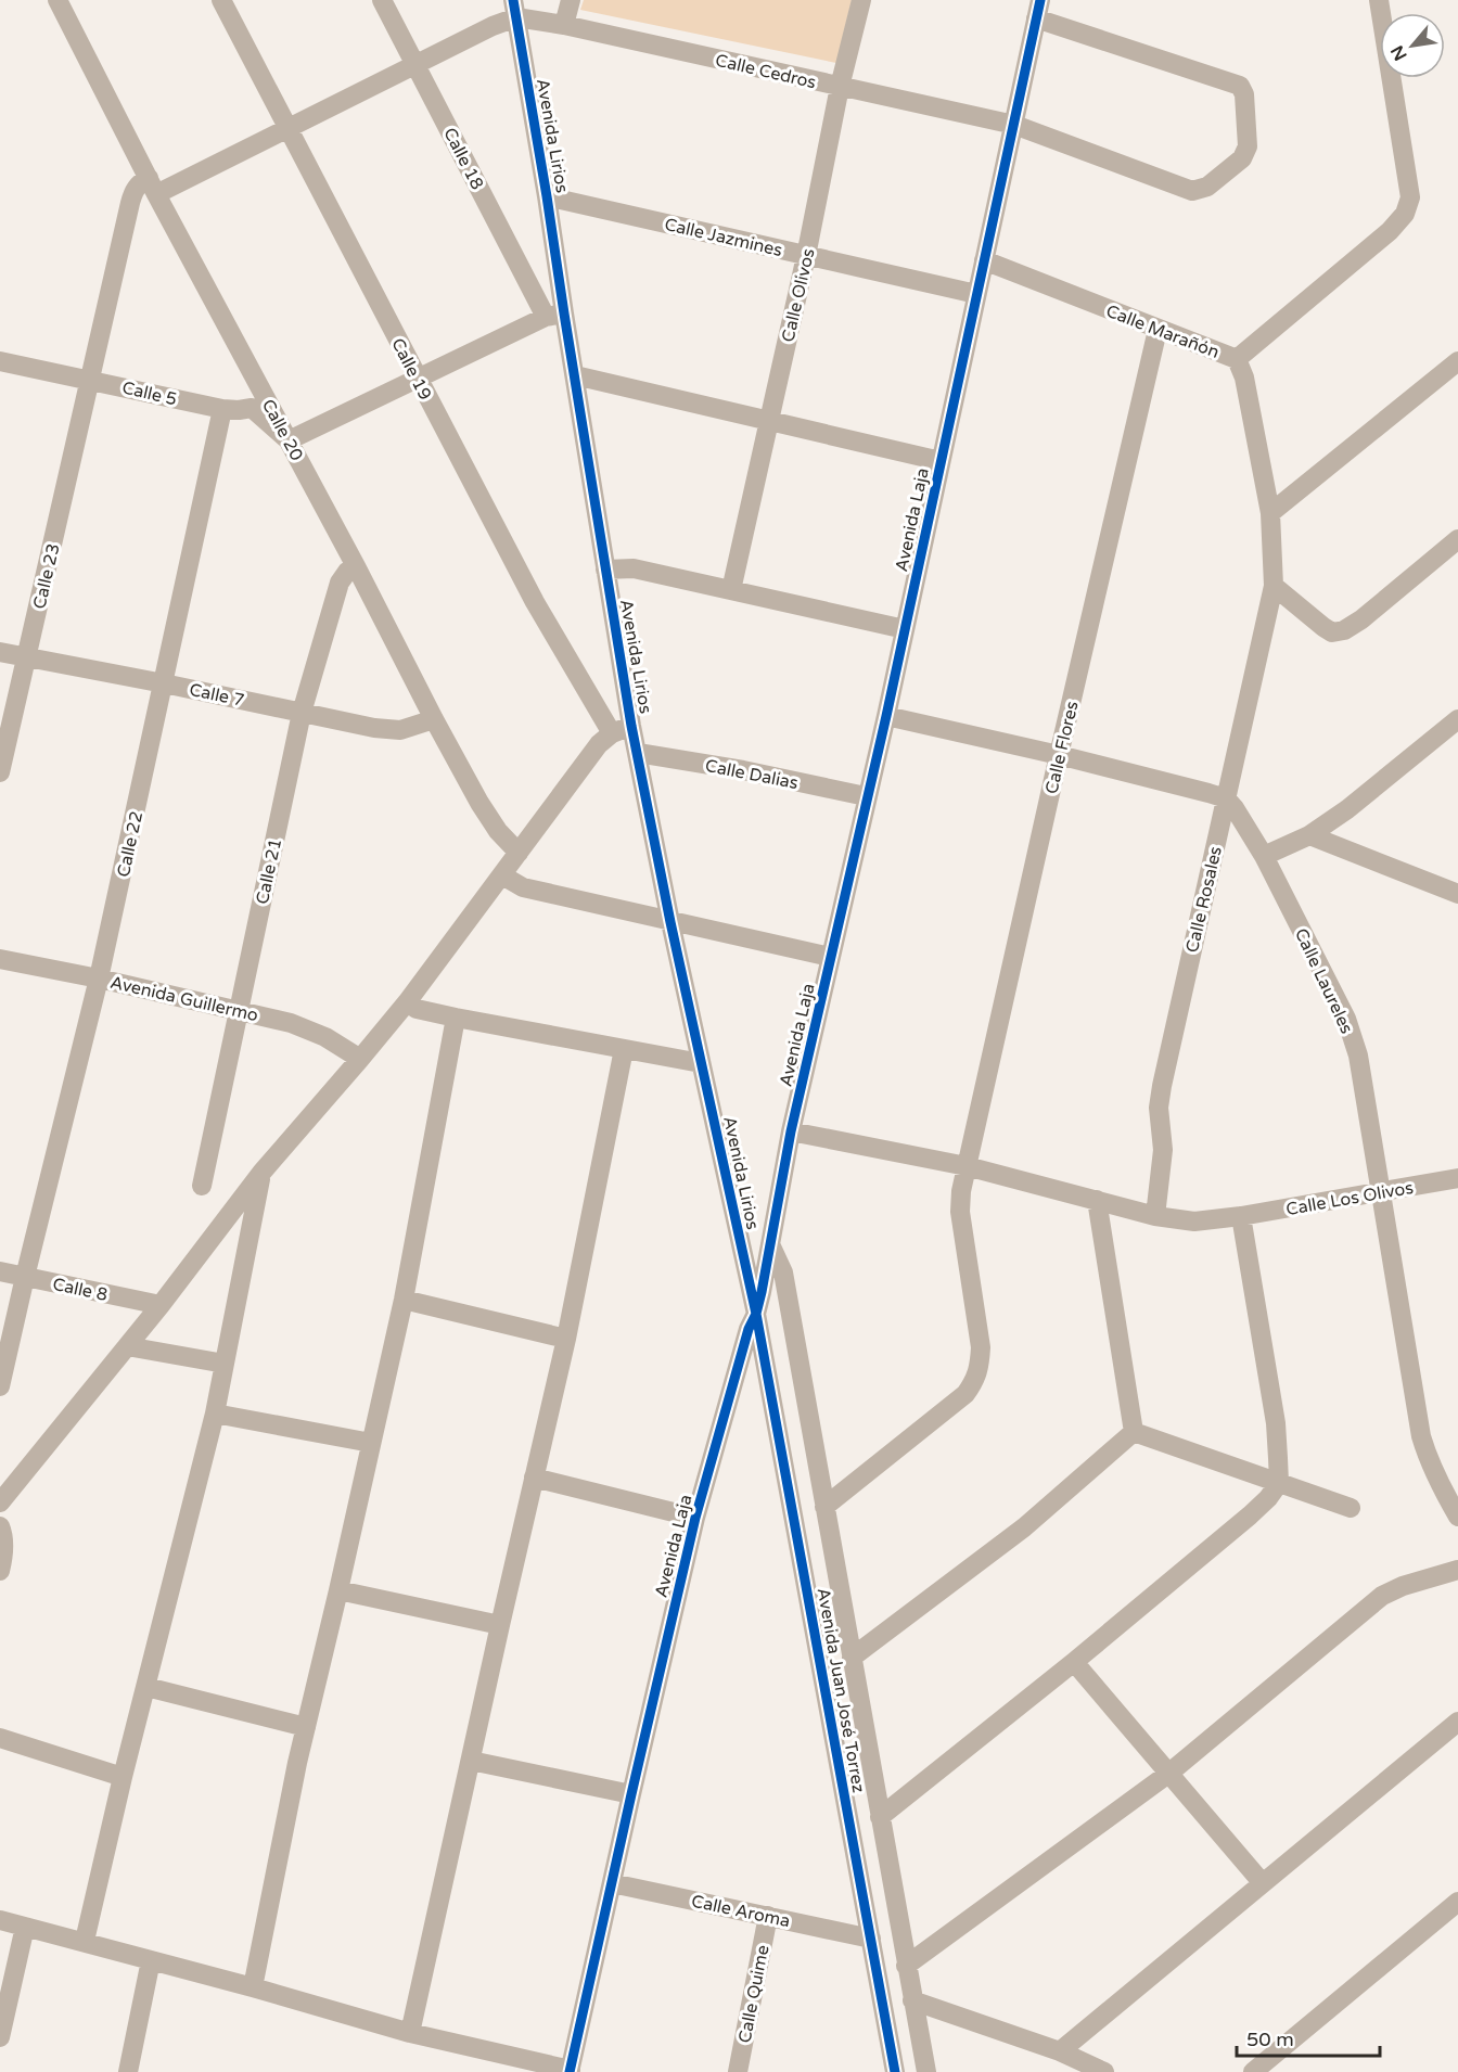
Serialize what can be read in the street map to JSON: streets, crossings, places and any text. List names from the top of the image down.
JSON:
{
  "streets": {
    "street": [
      "Calle Cedros",
      "Avenida Lirios",
      "Calle 18",
      "Calle Jazmines",
      "Calle Olivos",
      "Calle Marañón",
      "Calle 19",
      "Calle 5",
      "Calle 20",
      "Avenida Laja",
      "Calle 23",
      "Calle 7",
      "Calle Flores",
      "Calle Dalias",
      "Calle 22",
      "Calle 21",
      "Calle Rosales",
      "Calle Laureles",
      "Avenida Guillermo",
      "Calle Los Olivos",
      "Calle 8",
      "Avenida Juan José Torrez",
      "Calle Aroma",
      "Calle Quime"
    ]
  },
  "crossings": [
    ["Calle Cedros", "Avenida Lirios"],
    ["Calle Cedros", "Calle Olivos"],
    ["Calle Cedros", "Avenida Laja"],
    ["Avenida Lirios", "Calle 18"],
    ["Avenida Lirios", "Calle Jazmines"],
    ["Avenida Lirios", "Avenida Laja"],
    ["Avenida Lirios", "Calle Dalias"],
    ["Avenida Lirios", "Avenida Juan José Torrez"],
    ["Calle Jazmines", "Calle Olivos"],
    ["Calle Jazmines", "Avenida Laja"],
    ["Calle Marañón", "Avenida Laja"],
    ["Calle Marañón", "Calle Flores"],
    ["Calle Marañón", "Calle Rosales"],
    ["Calle 5", "Calle 20"],
    ["Calle 5", "Calle 23"],
    ["Calle 5", "Calle 22"],
    ["Calle 20", "Calle 23"],
    ["Calle 20", "Calle 7"],
    ["Calle 20", "Calle 21"],
    ["Avenida Laja", "Calle Dalias"],
    ["Avenida Laja", "Calle Los Olivos"],
    ["Avenida Laja", "Avenida Juan José Torrez"],
    ["Avenida Laja", "Calle Aroma"],
    ["Calle 23", "Calle 7"],
    ["Calle 7", "Calle 22"],
    ["Calle 7", "Calle 21"],
    ["Calle Flores", "Calle Los Olivos"],
    ["Calle 22", "Avenida Guillermo"],
    ["Calle 22", "Calle 8"],
    ["Calle 21", "Avenida Guillermo"],
    ["Calle Rosales", "Calle Laureles"],
    ["Calle Rosales", "Calle Los Olivos"],
    ["Calle Laureles", "Calle Los Olivos"],
    ["Avenida Juan José Torrez", "Calle Aroma"],
    ["Calle Aroma", "Calle Quime"]
  ],
  "scale_bar": "50 m",
  "north": "bottom left"
}
